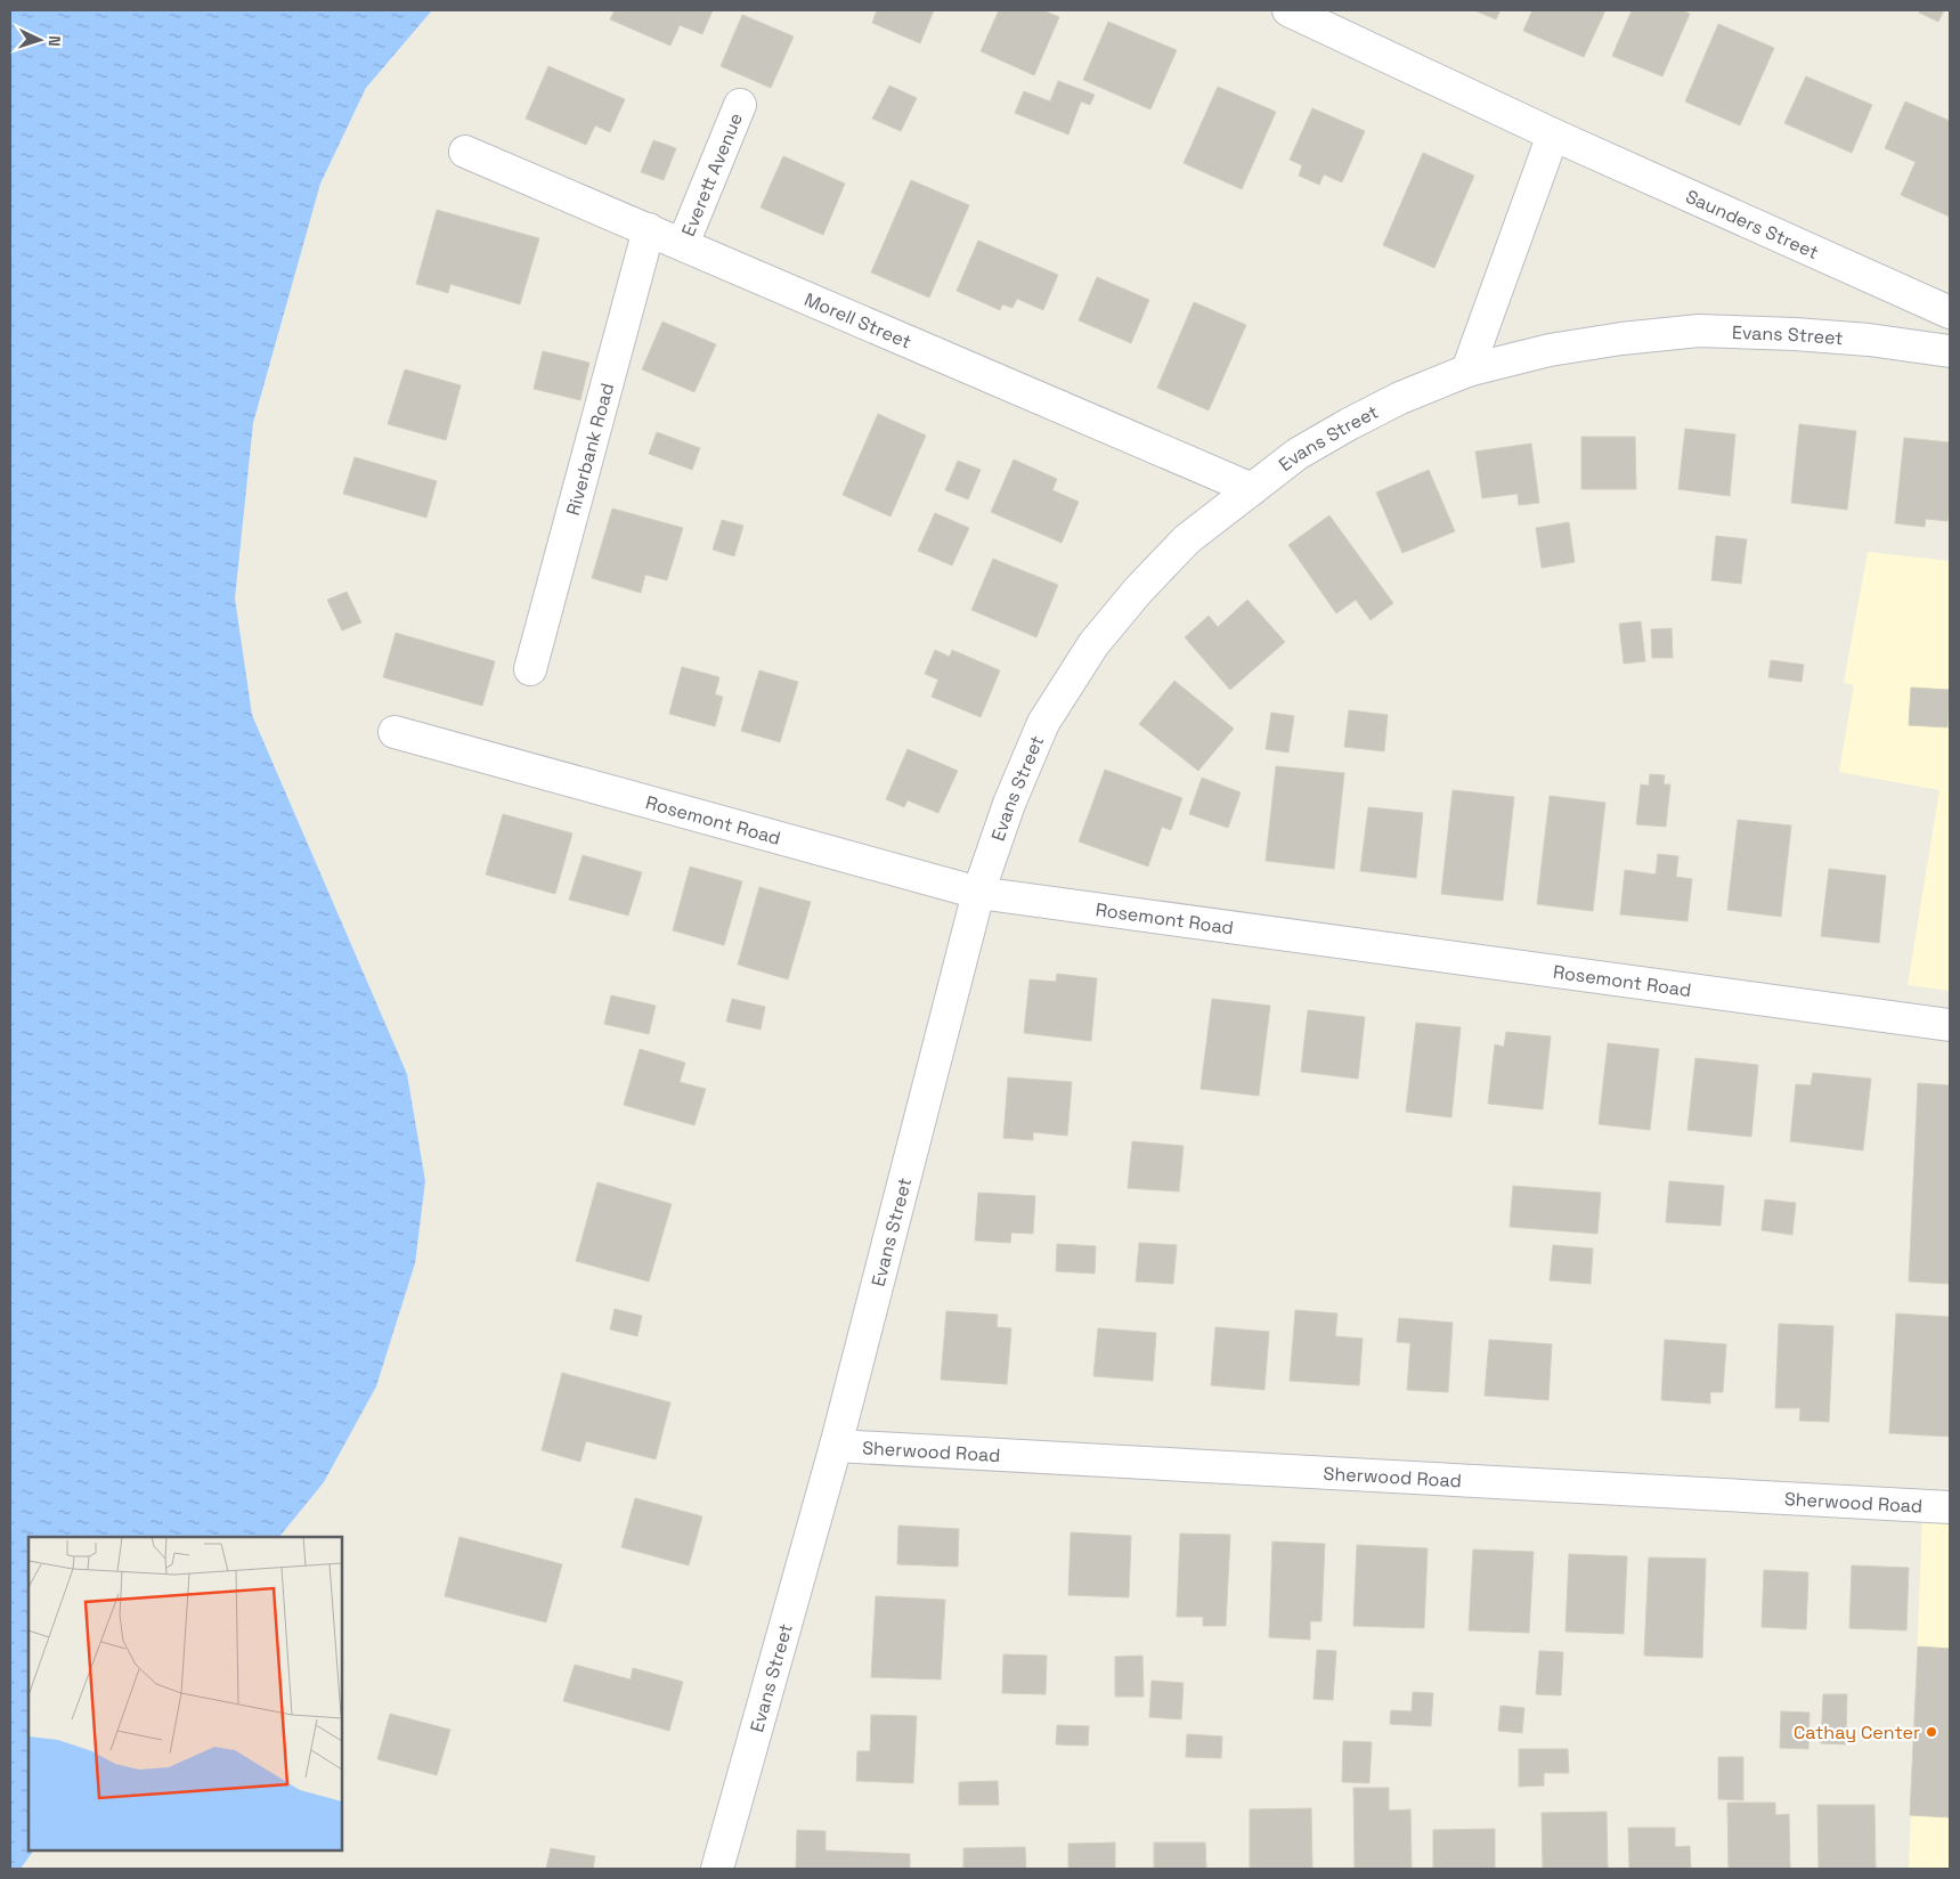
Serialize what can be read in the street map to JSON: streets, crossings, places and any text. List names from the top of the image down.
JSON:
{
  "streets": {
    "street": [
      "Everett Avenue",
      "Saunders Street",
      "Morell Street",
      "Evans Street",
      "Riverbank Road",
      "Rosemont Road",
      "Sherwood Road"
    ]
  },
  "crossings": [
    ["Everett Avenue", "Morell Street"],
    ["Morell Street", "Evans Street"],
    ["Morell Street", "Riverbank Road"],
    ["Evans Street", "Rosemont Road"],
    ["Evans Street", "Sherwood Road"]
  ],
  "places": ["Cathay Center"],
  "north": "right"
}
